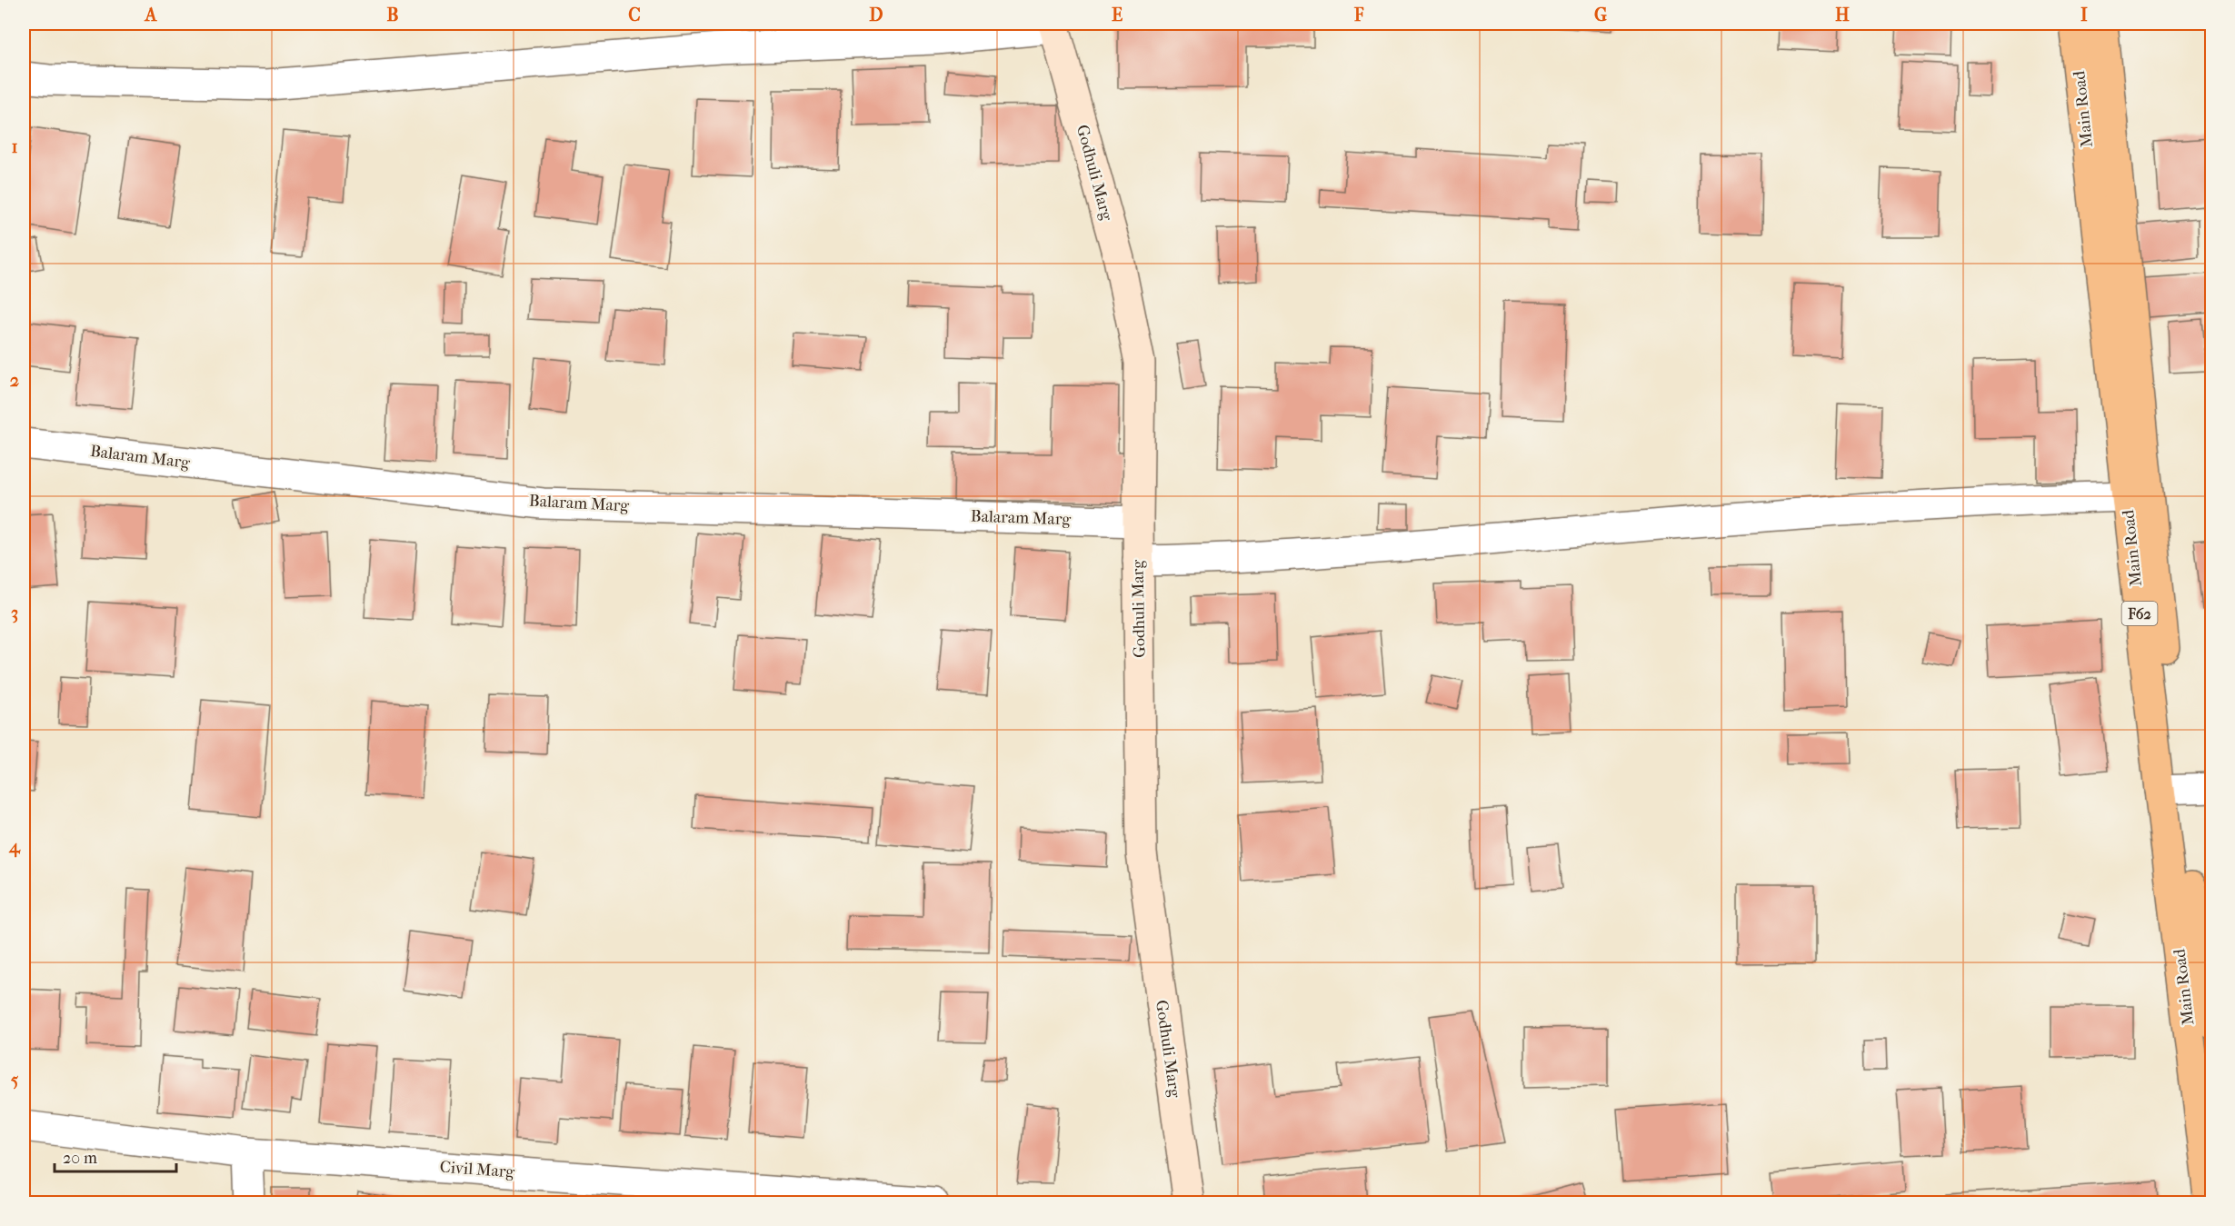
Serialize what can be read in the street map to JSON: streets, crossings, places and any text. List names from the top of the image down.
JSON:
{
  "streets": {
    "main road": ["Main Road", "Godhuli Marg", "F62"],
    "street": ["Balaram Marg", "Civil Marg"]
  },
  "crossings": [
    ["Godhuli Marg", "Balaram Marg"]
  ],
  "scale_bar": "20 m",
  "grid": {
    "columns": [
      "A",
      "B",
      "C",
      "D",
      "E",
      "F",
      "G",
      "H",
      "I"
    ],
    "rows": [
      "1",
      "2",
      "3",
      "4",
      "5"
    ]
  }
}
